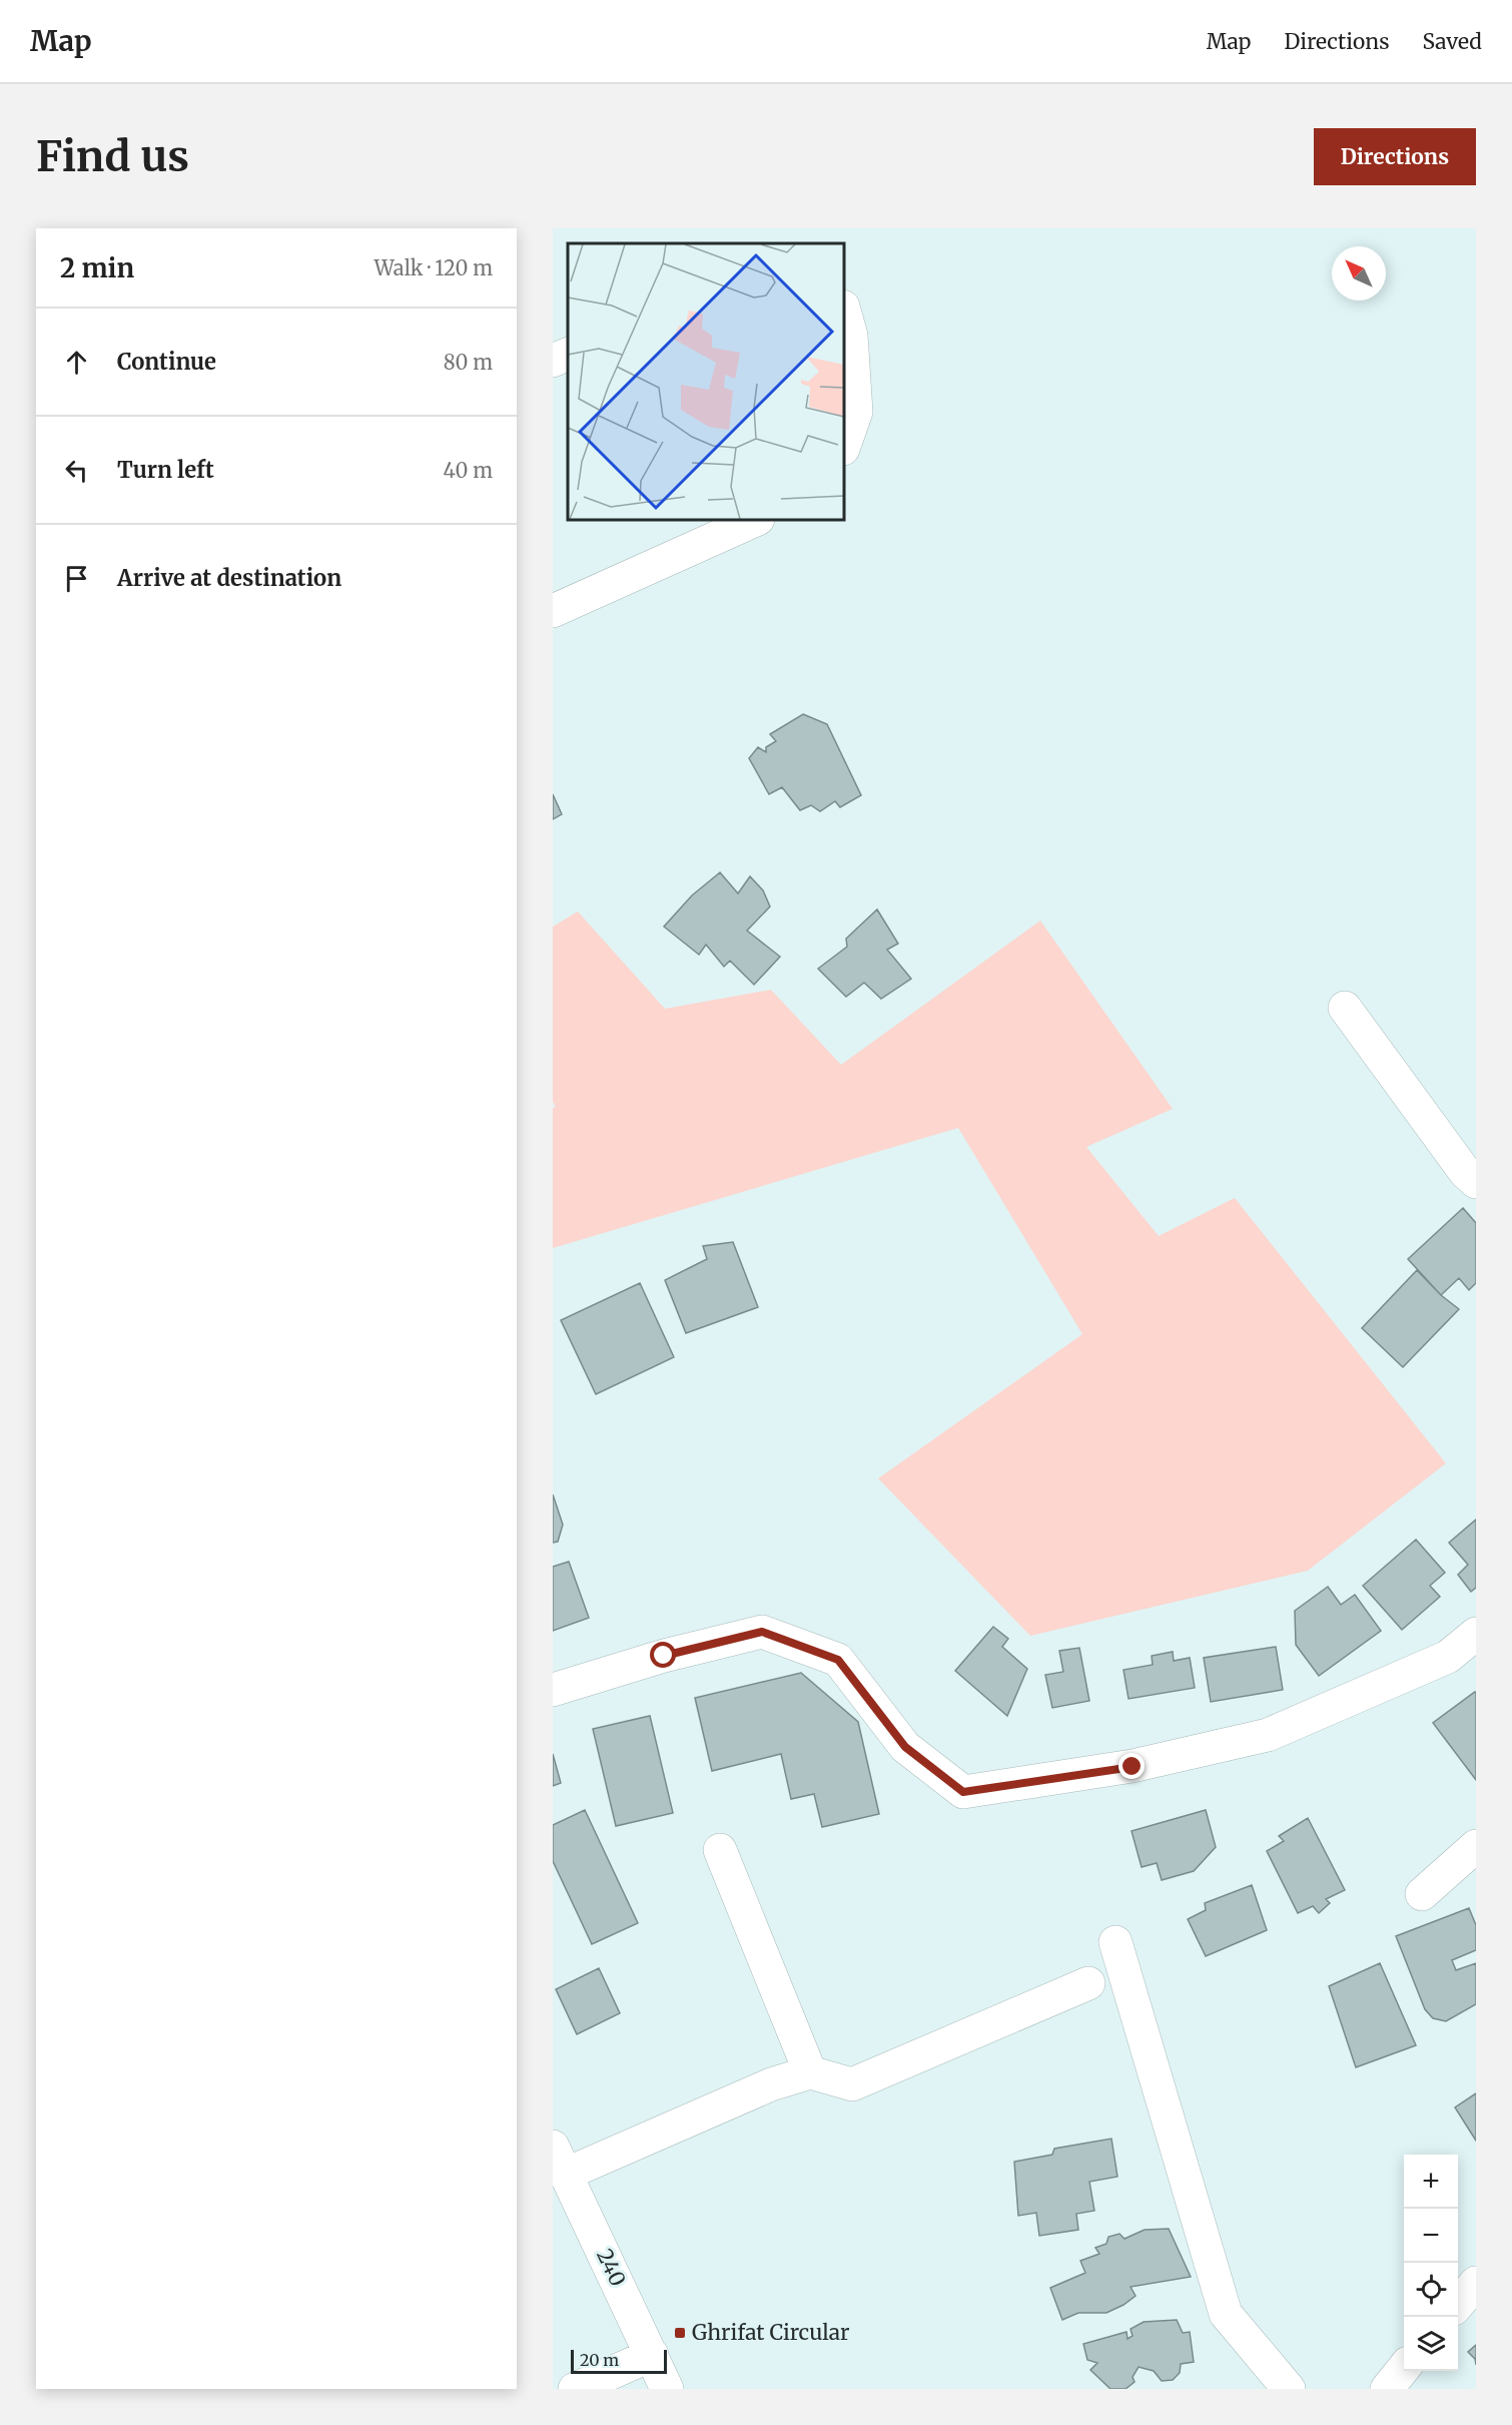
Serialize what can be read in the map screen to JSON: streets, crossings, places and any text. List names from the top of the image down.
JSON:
{
  "streets": {
    "street": ["240"]
  },
  "places": {
    "transit": ["Ghrifat Circular"]
  },
  "scale_bar": "20 m",
  "north": "top left",
  "page": {
    "header": "Map",
    "nav": ["Map", "Directions", "Saved"],
    "buttons": "Directions",
    "title": "Find us",
    "heading": ["2 min", "Walk · 120 m"],
    "list": [
      ["Continue", "80 m"],
      ["Turn left", "40 m"],
      "Arrive at destination"
    ],
    "map_buttons": ["+", "−"],
    "scale": "20 m"
  }
}
